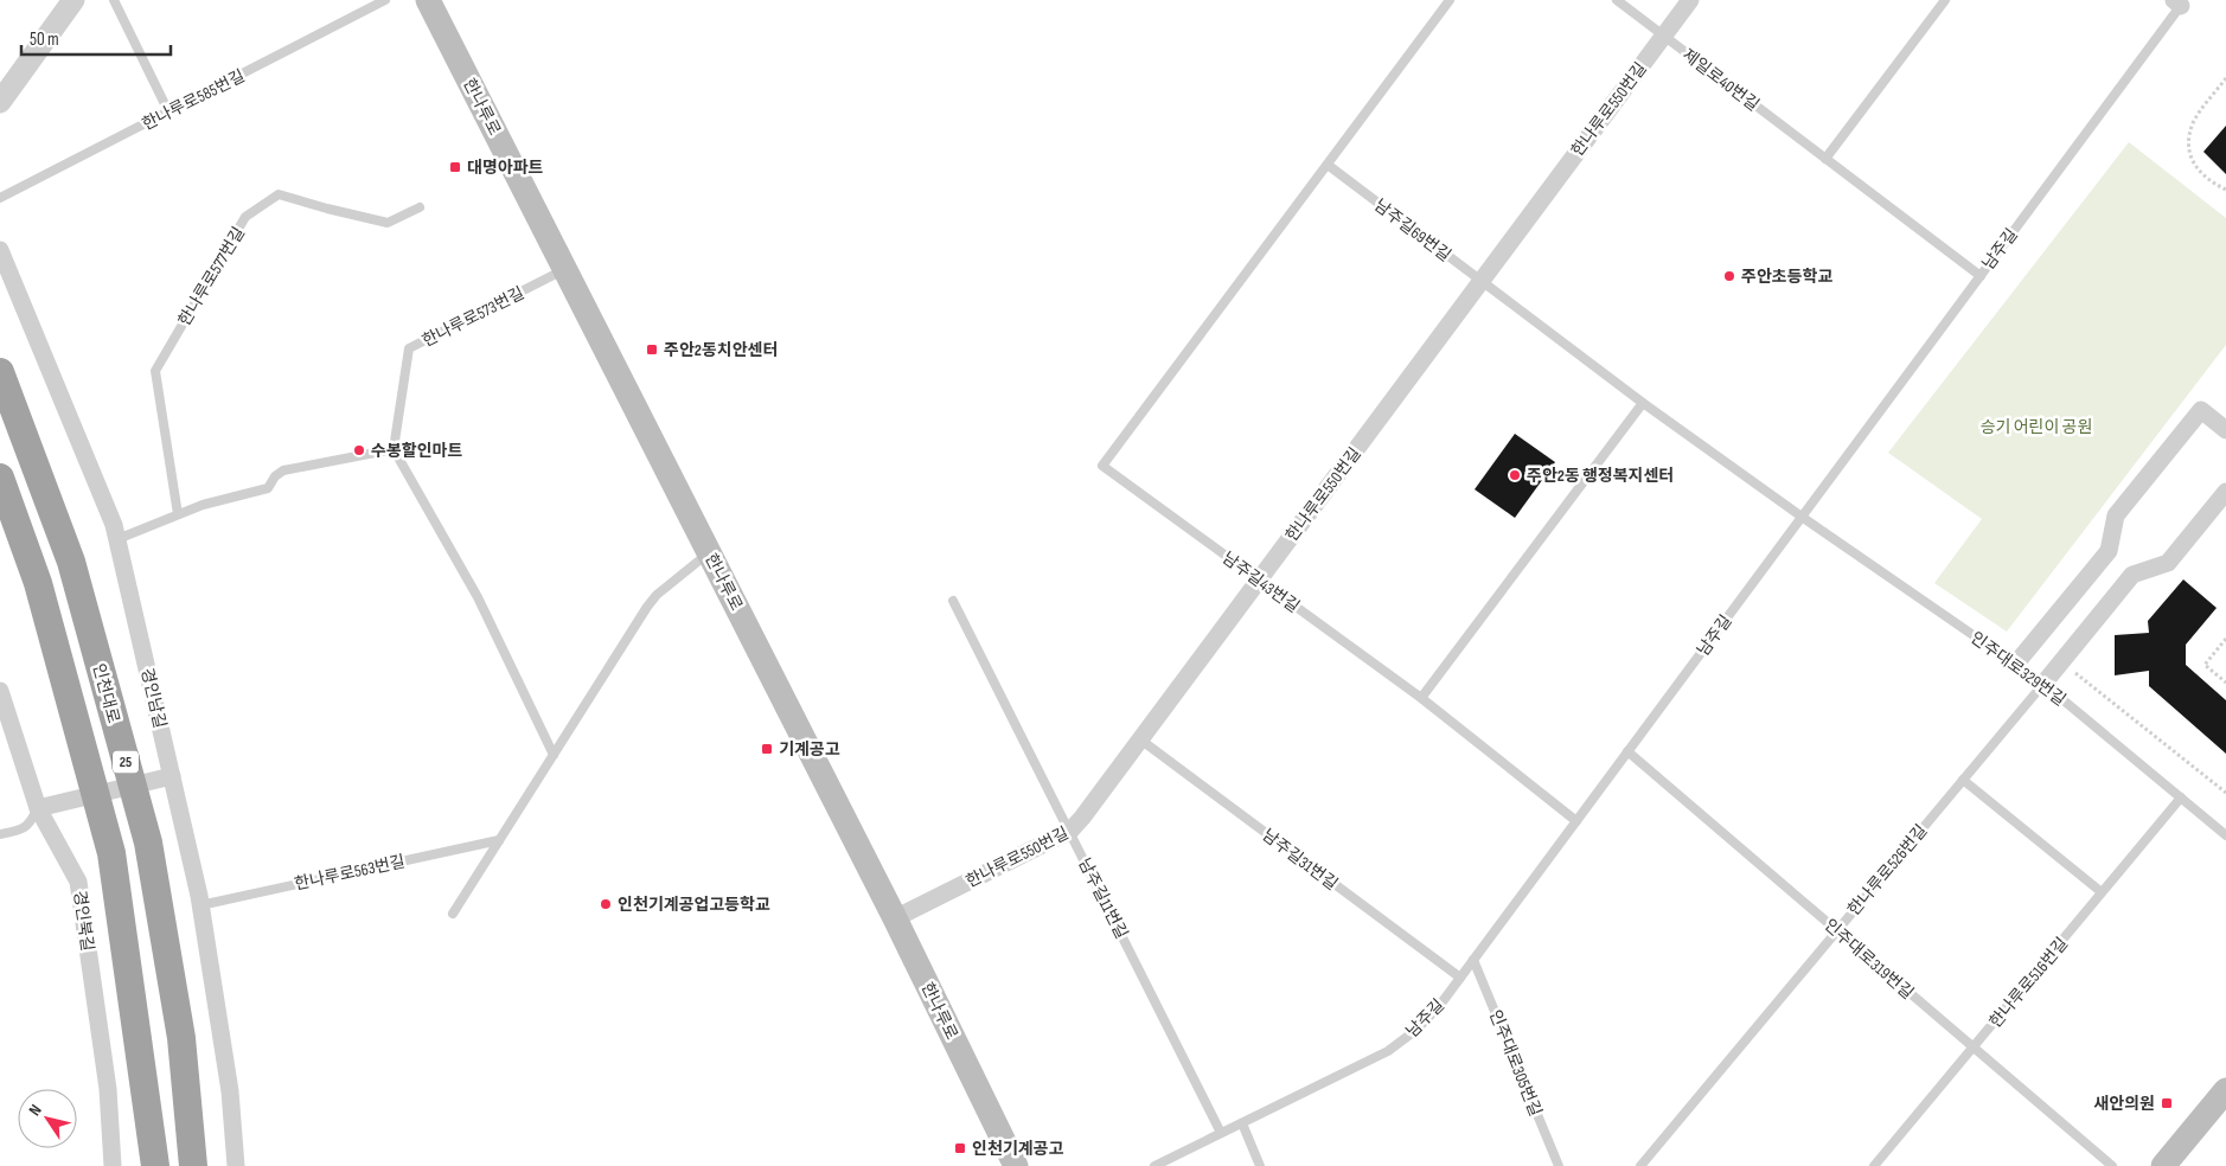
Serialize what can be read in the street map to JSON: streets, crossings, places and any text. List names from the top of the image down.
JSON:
{
  "streets": {
    "highway": ["인천대로", "25"],
    "main road": ["한나루로"],
    "street": ["한나루로550번길", "경인남길", "경인북길"],
    "lane": [
      "제일로40번길",
      "한나루로585번길",
      "남주길69번길",
      "남주길",
      "한나루로577번길",
      "한나루로573번길",
      "남주길43번길",
      "인주대로329번길",
      "남주길31번길",
      "한나루로526번길",
      "한나루로563번길",
      "남주길11번길",
      "인주대로319번길",
      "한나루로516번길",
      "인주대로305번길"
    ]
  },
  "crossings": [
    ["제일로40번길", "한나루로550번길"],
    ["제일로40번길", "남주길"],
    ["한나루로", "한나루로550번길"],
    ["한나루로", "한나루로573번길"],
    ["한나루로550번길", "남주길69번길"],
    ["한나루로550번길", "남주길43번길"],
    ["한나루로550번길", "남주길31번길"],
    ["한나루로550번길", "남주길11번길"],
    ["남주길69번길", "남주길"],
    ["남주길69번길", "남주길43번길"],
    ["남주길69번길", "인주대로329번길"],
    ["남주길", "남주길43번길"],
    ["남주길", "인주대로329번길"],
    ["남주길", "남주길31번길"],
    ["남주길", "남주길11번길"],
    ["남주길", "인주대로319번길"],
    ["남주길", "인주대로305번길"],
    ["인주대로329번길", "한나루로526번길"],
    ["인주대로329번길", "한나루로516번길"],
    ["경인남길", "한나루로563번길"],
    ["한나루로526번길", "인주대로319번길"],
    ["인주대로319번길", "한나루로516번길"]
  ],
  "parks": ["승기 어린이 공원"],
  "places": {
    "transit": [
      "대명아파트",
      "주안2동치안센터",
      "기계공고",
      "새안의원",
      "인천기계공고"
    ],
    "other": [
      "주안초등학교",
      "수봉할인마트",
      "주안2동 행정복지센터",
      "인천기계공업고등학교"
    ]
  },
  "scale_bar": "50 m",
  "north": "top left"
}
